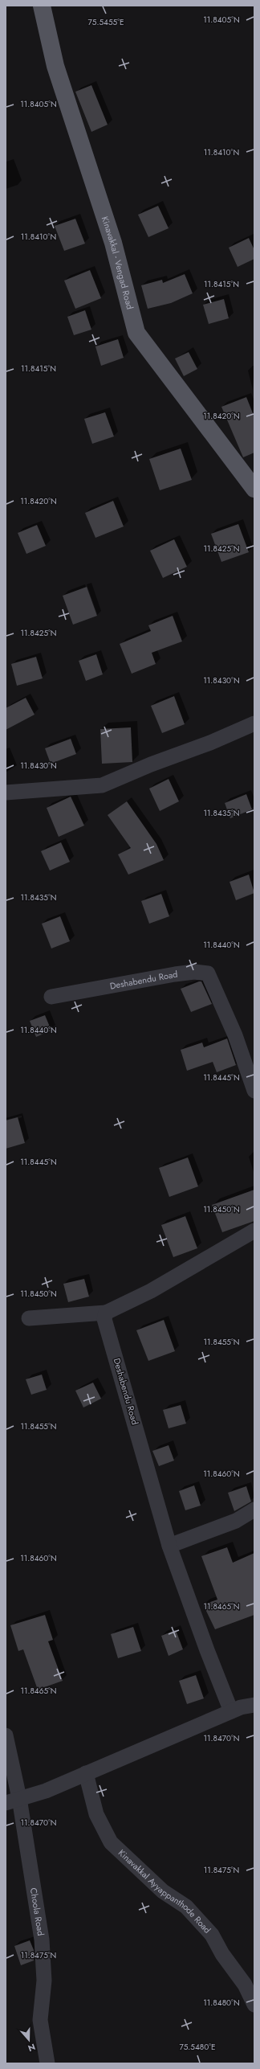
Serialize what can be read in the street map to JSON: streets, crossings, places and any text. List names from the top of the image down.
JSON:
{
  "streets": {
    "main road": ["Kinavakkal - Vengad Road"],
    "street": ["Deshabendu Road", "Kinavakkal Ayyappanthode Road", "Choola Road"]
  },
  "north": "bottom",
  "coordinates": [
    "11.8405°N",
    "75.5455°E",
    "11.8410°N",
    "11.8415°N",
    "11.8420°N",
    "11.8425°N",
    "11.8430°N",
    "11.8435°N",
    "11.8440°N",
    "11.8445°N",
    "11.8450°N",
    "11.8455°N",
    "11.8460°N",
    "11.8465°N",
    "11.8470°N",
    "11.8475°N",
    "11.8480°N",
    "75.5480°E"
  ]
}
